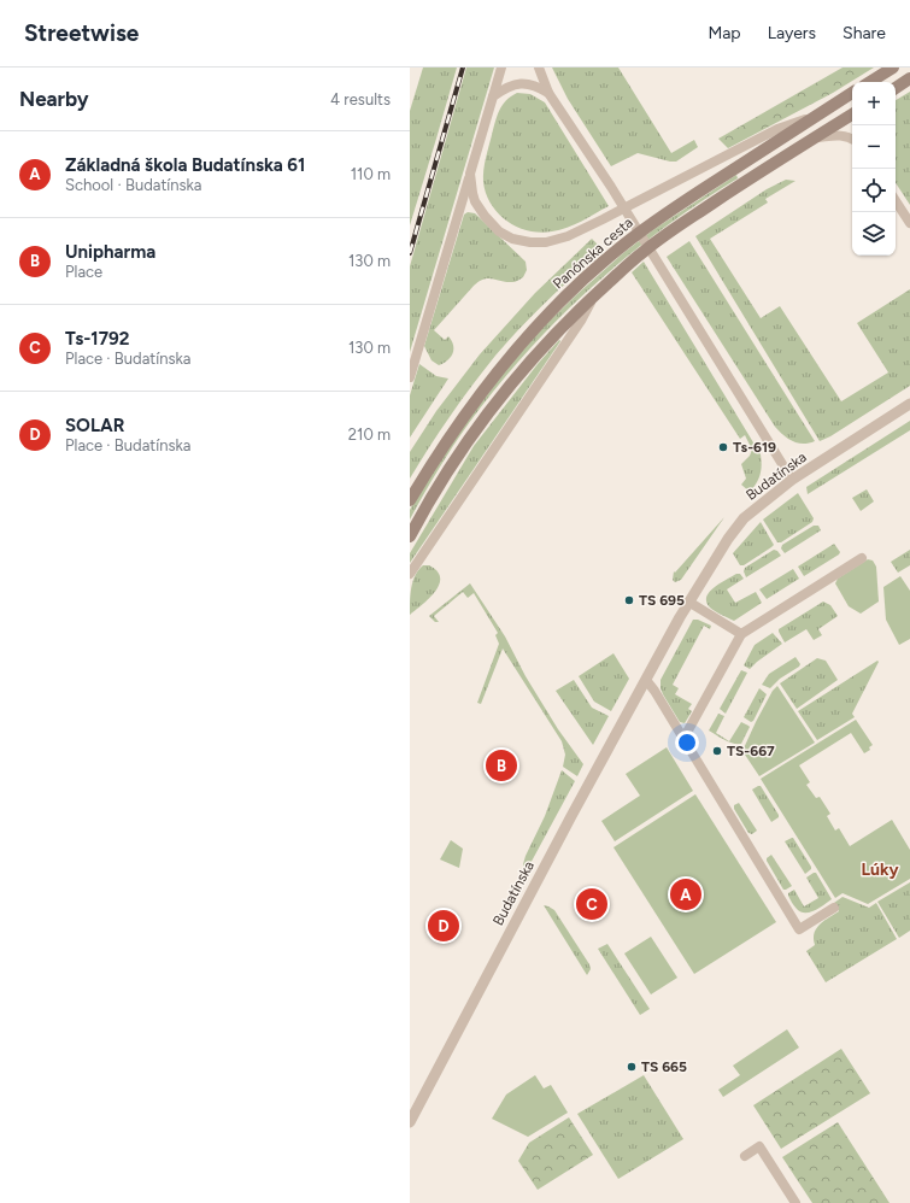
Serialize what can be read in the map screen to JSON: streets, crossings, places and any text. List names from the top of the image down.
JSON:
{
  "streets": {
    "main road": ["Panónska cesta"],
    "street": ["Budatínska"]
  },
  "districts": ["Lúky"],
  "places": [
    "Ts-619",
    "TS 695",
    "TS-667",
    "TS 665"
  ],
  "page": {
    "header": "Streetwise",
    "nav": ["Map", "Layers", "Share"],
    "heading": ["Nearby", "4 results"],
    "map_buttons": ["+", "−"],
    "list": [
      {
        "mark": "A",
        "name": "Základná škola Budatínska 61",
        "note": "School · Budatínska",
        "value": "110 m"
      },
      {
        "mark": "B",
        "name": "Unipharma",
        "note": "Place",
        "value": "130 m"
      },
      {
        "mark": "C",
        "name": "Ts-1792",
        "note": "Place · Budatínska",
        "value": "130 m"
      },
      {
        "mark": "D",
        "name": "SOLAR",
        "note": "Place · Budatínska",
        "value": "210 m"
      }
    ],
    "pins": [
      "B",
      "A",
      "C",
      "D"
    ]
  }
}
